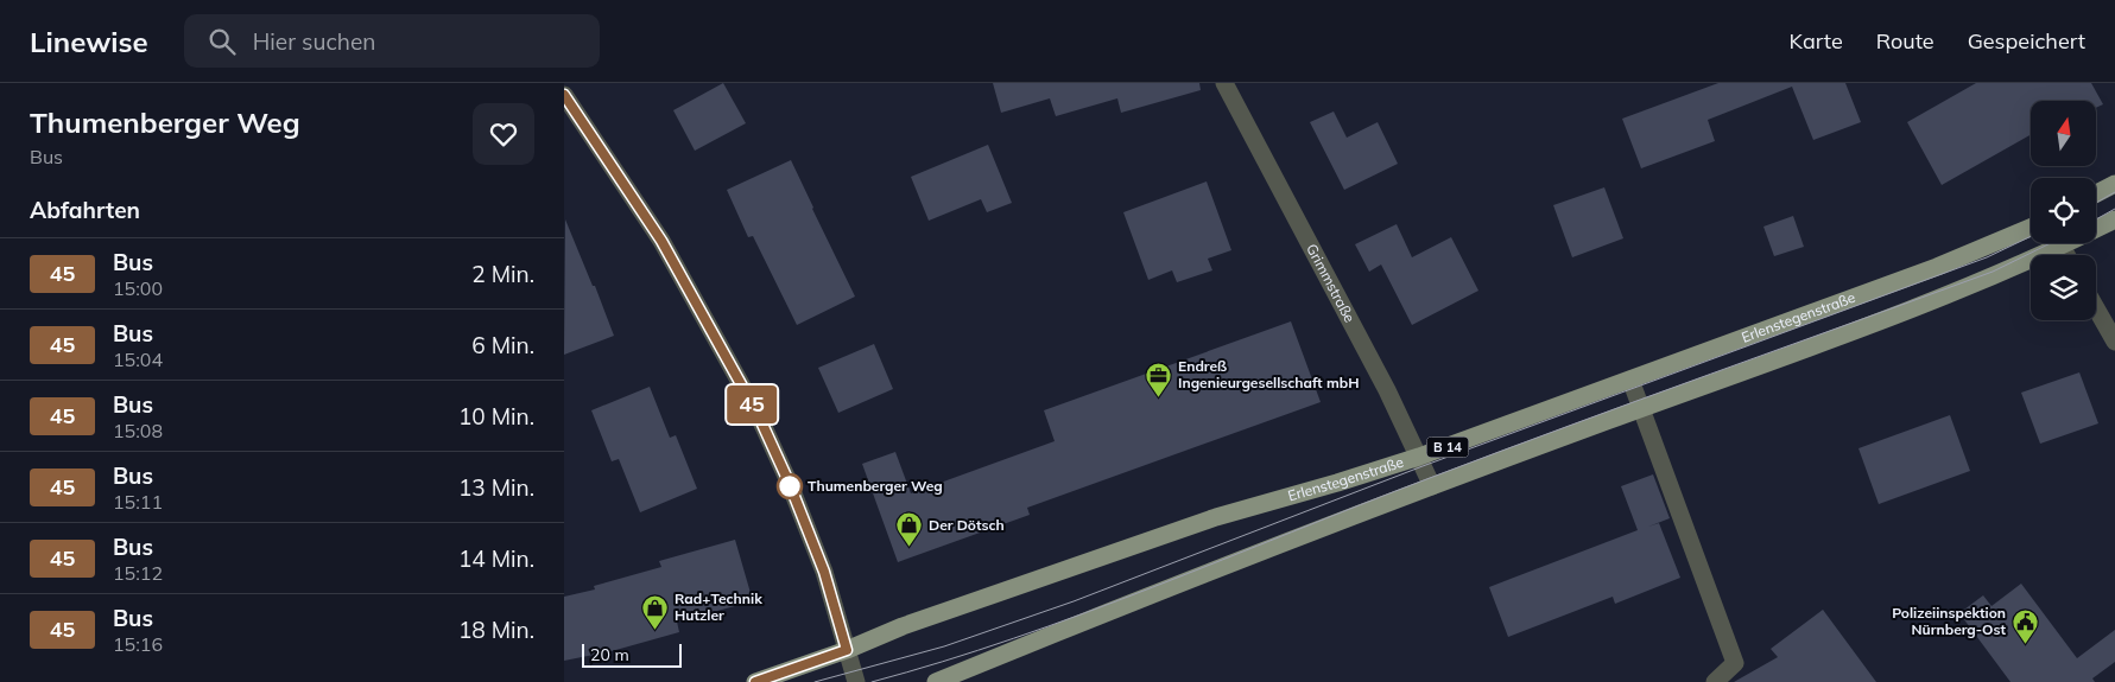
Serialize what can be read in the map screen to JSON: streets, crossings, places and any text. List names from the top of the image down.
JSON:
{
  "streets": {
    "main road": ["Erlenstegenstraße", "B 14"],
    "street": ["Grimmstraße"]
  },
  "crossings": [
    ["Grimmstraße", "Erlenstegenstraße"],
    ["Erlenstegenstraße", "B 14"]
  ],
  "places": {
    "office": ["Endreß Ingenieurgesellschaft mbH"],
    "other": ["Thumenberger Weg"],
    "shop": ["Der Dötsch", "Rad+Technik Hutzler"],
    "public building": ["Polizeiinspektion Nürnberg-Ost"]
  },
  "lines": ["bus line 45"],
  "scale_bar": "20 m",
  "north": "top",
  "page": {
    "header": "Linewise",
    "search": "Hier suchen",
    "nav": ["Karte", "Route", "Gespeichert"],
    "heading": [
      ["Thumenberger Weg", "Bus"],
      "Abfahrten"
    ],
    "on_map": "45",
    "list": [
      {
        "mark": "45",
        "name": "Bus",
        "note": "15:00",
        "value": "2 Min."
      },
      {
        "mark": "45",
        "name": "Bus",
        "note": "15:04",
        "value": "6 Min."
      },
      {
        "mark": "45",
        "name": "Bus",
        "note": "15:08",
        "value": "10 Min."
      },
      {
        "mark": "45",
        "name": "Bus",
        "note": "15:11",
        "value": "13 Min."
      },
      {
        "mark": "45",
        "name": "Bus",
        "note": "15:12",
        "value": "14 Min."
      },
      {
        "mark": "45",
        "name": "Bus",
        "note": "15:16",
        "value": "18 Min."
      }
    ],
    "scale": "20 m"
  }
}
